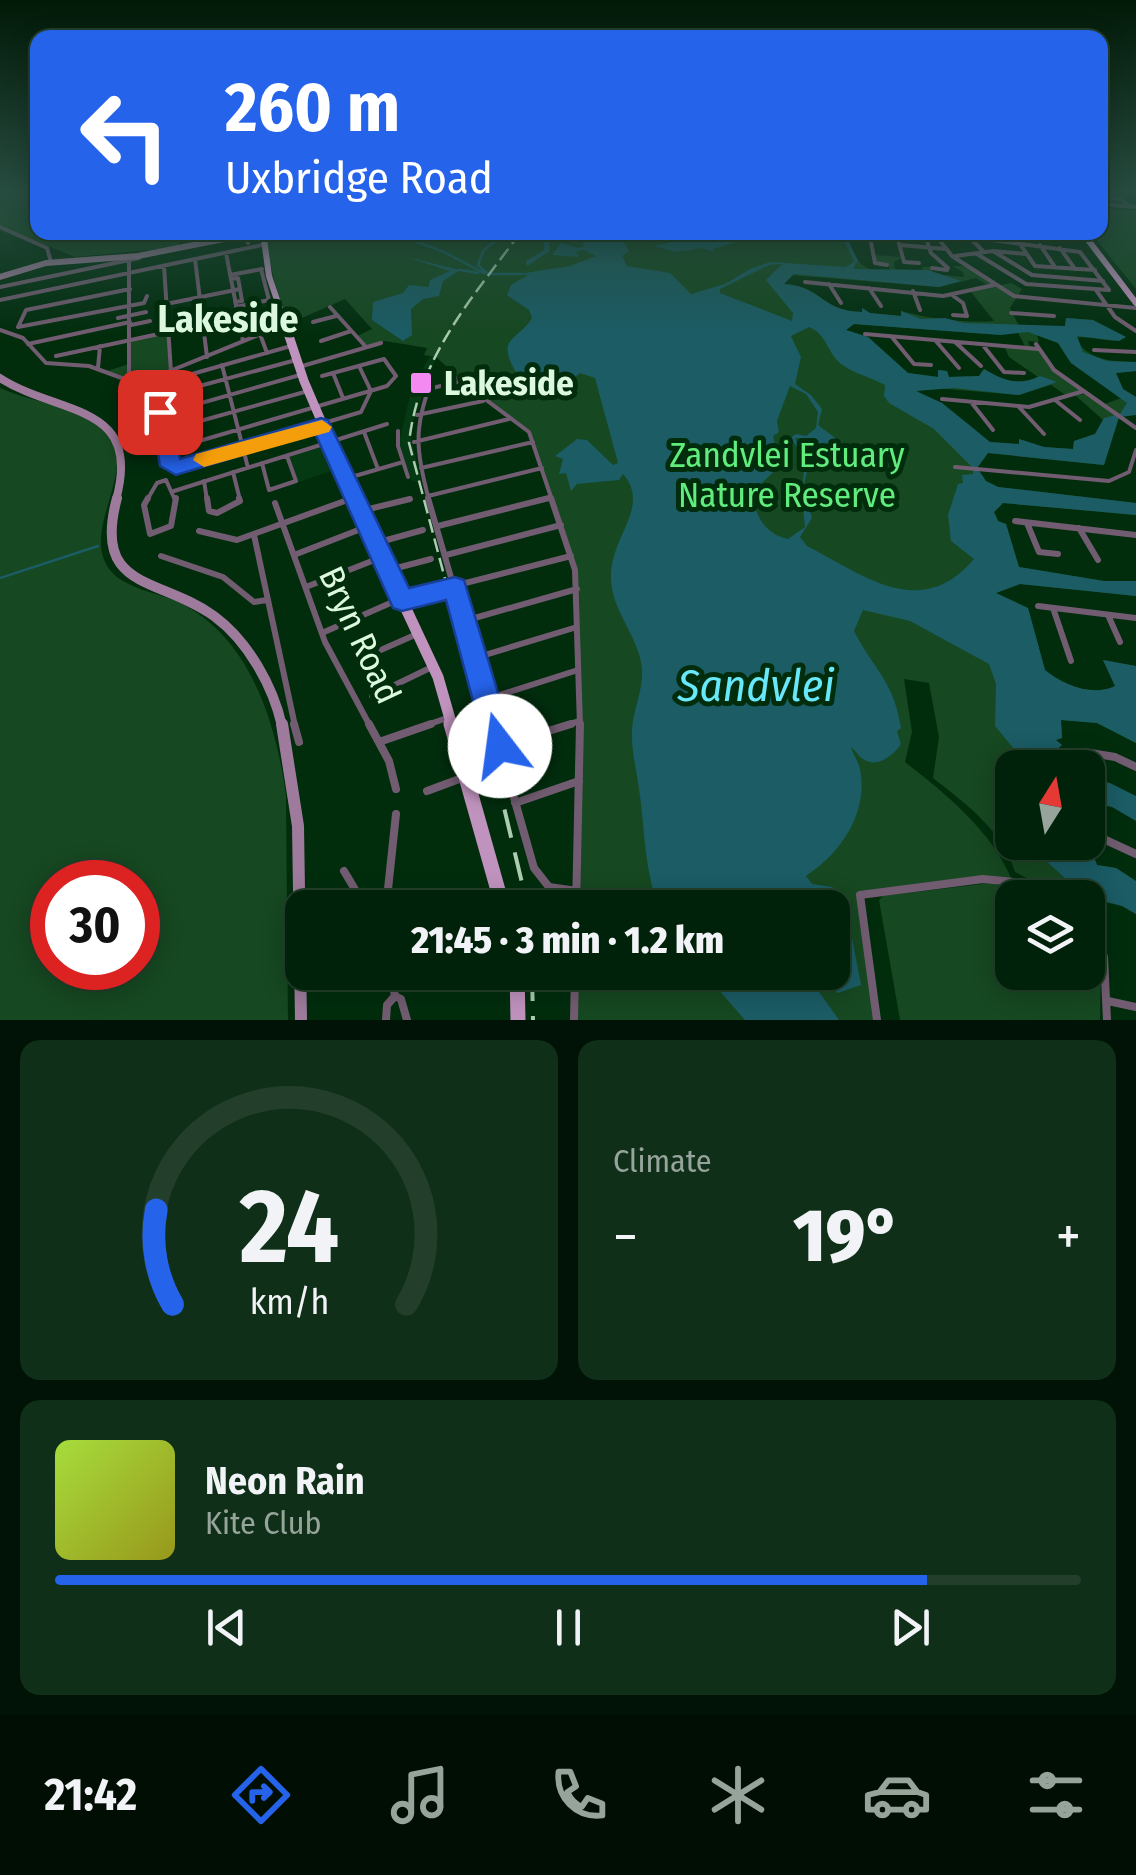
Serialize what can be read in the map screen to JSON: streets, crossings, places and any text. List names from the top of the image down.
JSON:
{
  "streets": {
    "street": ["Bryn Road"]
  },
  "districts": ["Lakeside"],
  "water": ["Sandvlei"],
  "parks": ["Zandvlei Estuary Nature Reserve"],
  "places": {
    "transit": ["Lakeside"]
  },
  "north": "top",
  "page": {
    "turn": ["260 m", "Uxbridge Road"],
    "limit": "30",
    "trip": "21:45 · 3 min · 1.2 km",
    "tile": "Climate",
    "heat": ["−", "19°", "+"],
    "song": ["Neon Rain", "Kite Club"],
    "tabs": "21:42",
    "gauge": ["24", "km/h"]
  }
}
